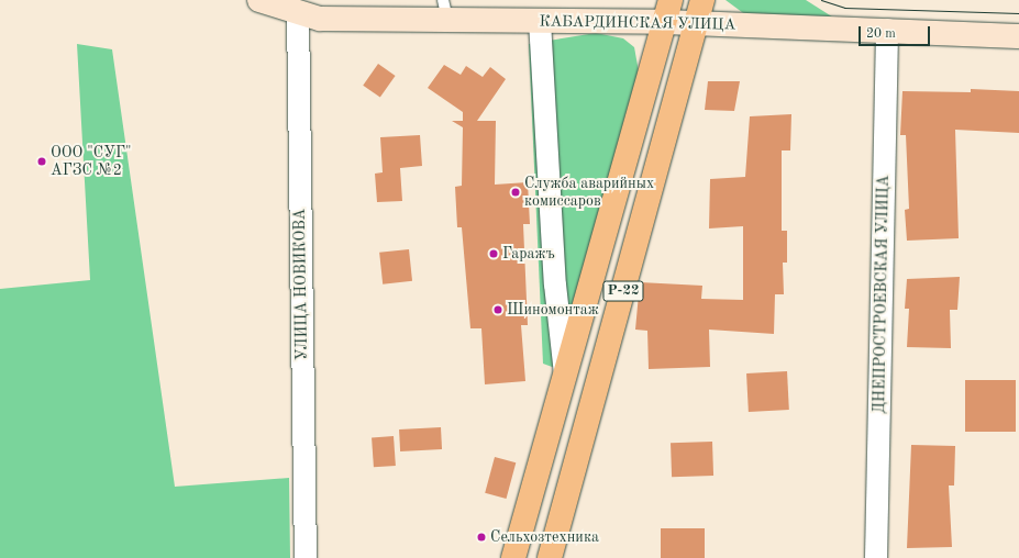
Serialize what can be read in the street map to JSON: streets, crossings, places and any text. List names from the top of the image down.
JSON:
{
  "streets": {
    "highway": ["Р-22"],
    "street": ["КАБАРДИНСКАЯ УЛИЦА", "УЛИЦА НОВИКОВА", "ДНЕПРОСТРОЕВСКАЯ УЛИЦА"]
  },
  "crossings": [
    ["КАБАРДИНСКАЯ УЛИЦА", "УЛИЦА НОВИКОВА"],
    ["КАБАРДИНСКАЯ УЛИЦА", "Р-22"],
    ["КАБАРДИНСКАЯ УЛИЦА", "ДНЕПРОСТРОЕВСКАЯ УЛИЦА"]
  ],
  "places": [
    "ООО \"СУГ\" АГЗС №2",
    "Служба аварийных комиссаров",
    "Гаражъ",
    "Шиномонтаж",
    "Сельхозтехника"
  ],
  "scale_bar": "20 m"
}
